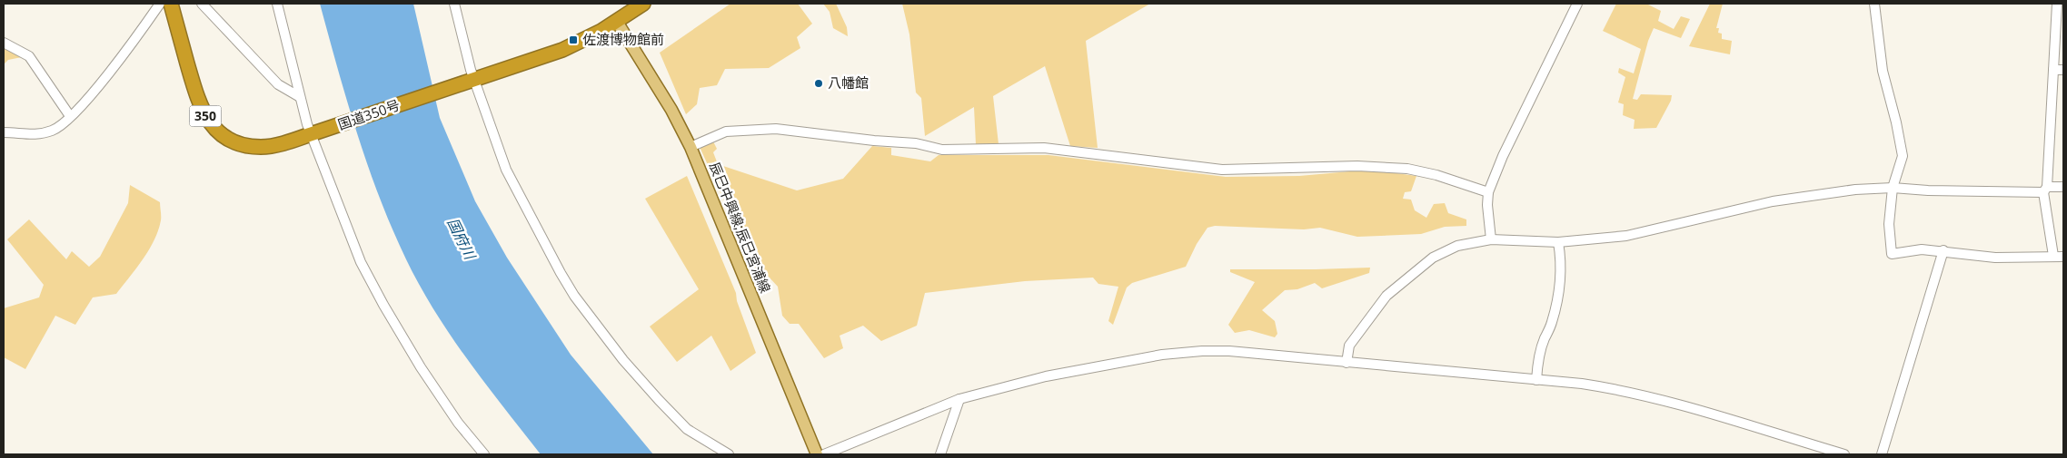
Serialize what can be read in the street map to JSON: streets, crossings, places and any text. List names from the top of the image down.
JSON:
{
  "streets": {
    "highway": ["国道350号", "350"],
    "main road": ["辰巳中興線;辰巳宮浦線"]
  },
  "crossings": [
    ["国道350号", "辰巳中興線;辰巳宮浦線"]
  ],
  "water": ["国府川"],
  "places": {
    "transit": ["佐渡博物館前"],
    "other": ["八幡館"]
  }
}
